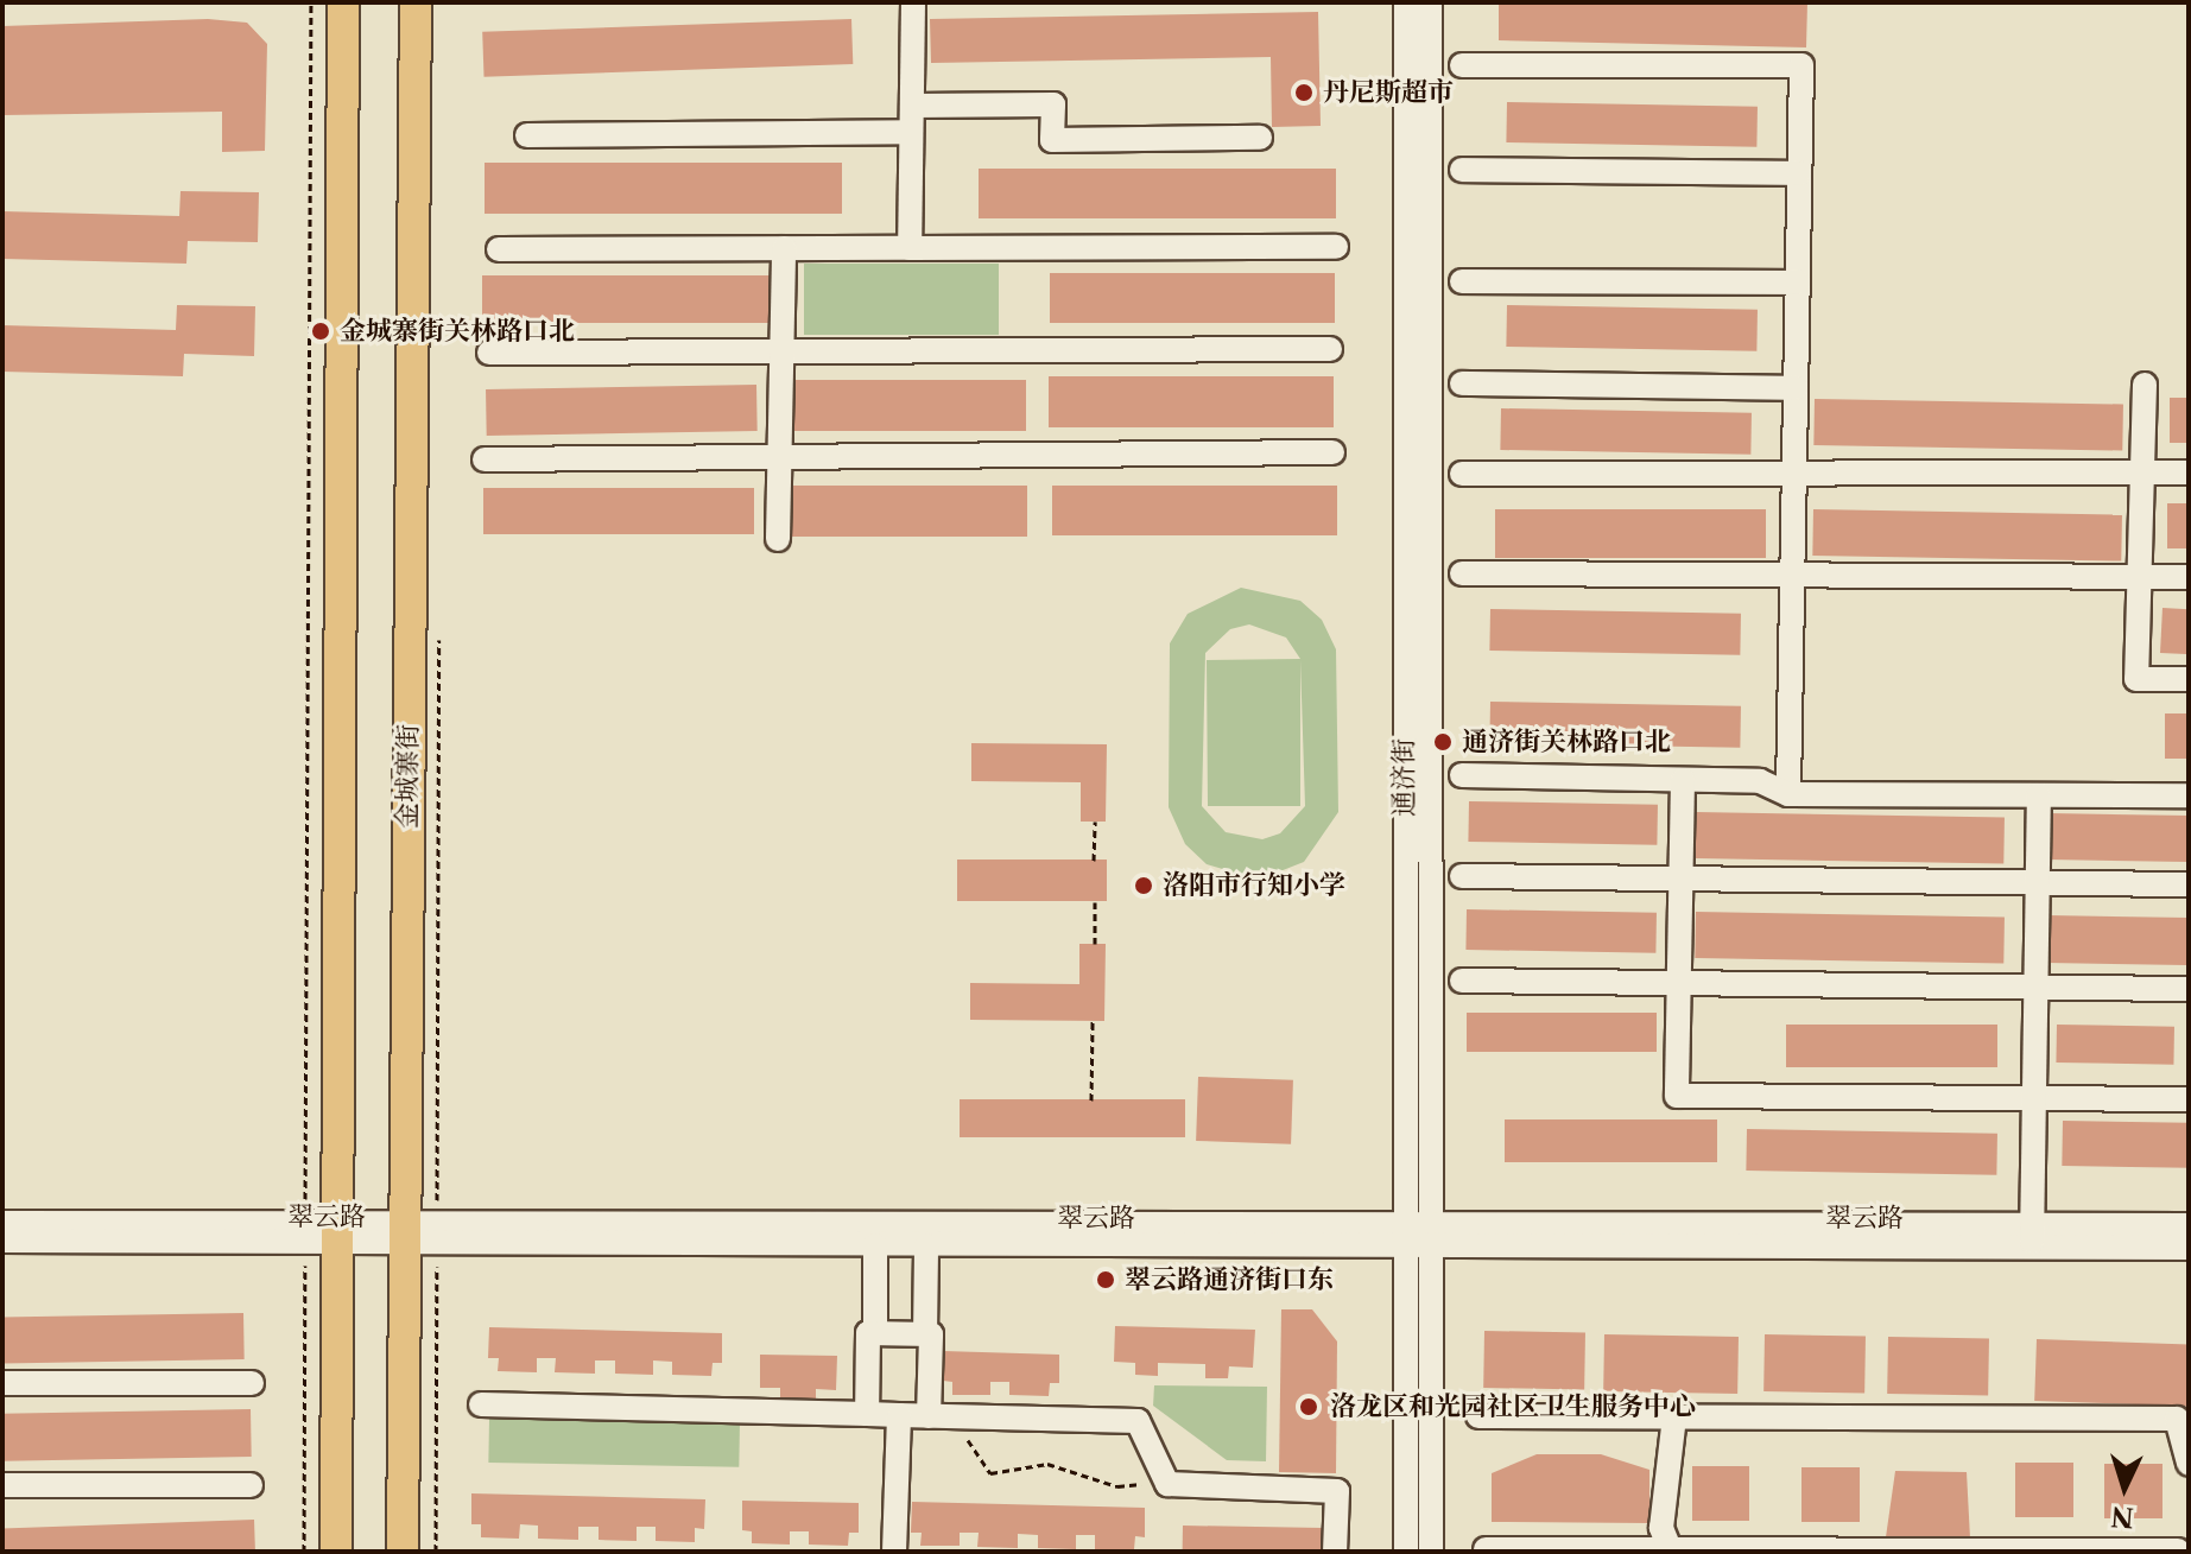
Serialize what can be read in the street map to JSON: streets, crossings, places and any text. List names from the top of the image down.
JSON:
{
  "streets": {
    "main road": ["金城寨街"],
    "street": ["通济街", "翠云路"]
  },
  "crossings": [
    ["金城寨街", "翠云路"],
    ["通济街", "翠云路"]
  ],
  "places": [
    "丹尼斯超市",
    "金城寨街关林路口北",
    "通济街关林路口北",
    "洛阳市行知小学",
    "翠云路通济街口东",
    "洛龙区和光园社区卫生服务中心"
  ],
  "north": "bottom"
}
